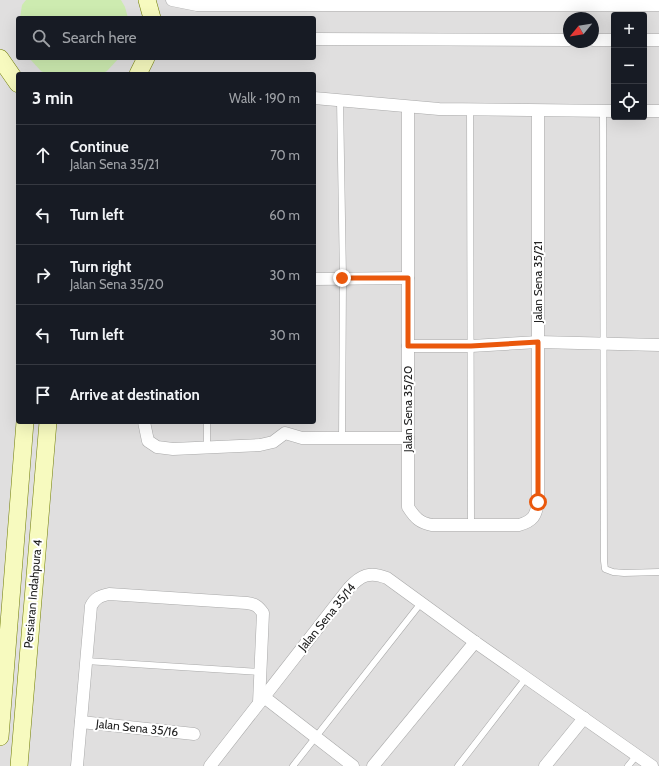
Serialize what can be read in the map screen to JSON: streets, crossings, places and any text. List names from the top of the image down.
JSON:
{
  "streets": {
    "street": [
      "Jalan Sena 35/21",
      "Jalan Sena 35/20",
      "Persiaran Indahpura 4",
      "Jalan Sena 35/14",
      "Jalan Sena 35/16"
    ]
  },
  "crossings": [
    ["Jalan Sena 35/21", "Jalan Sena 35/20"]
  ],
  "north": "bottom left",
  "page": {
    "map_buttons": ["+", "−"],
    "search": "Search here",
    "heading": ["3 min", "Walk · 190 m"],
    "list": [
      ["Continue", "Jalan Sena 35/21", "70 m"],
      ["Turn left", "60 m"],
      ["Turn right", "Jalan Sena 35/20", "30 m"],
      ["Turn left", "30 m"],
      "Arrive at destination"
    ]
  }
}
